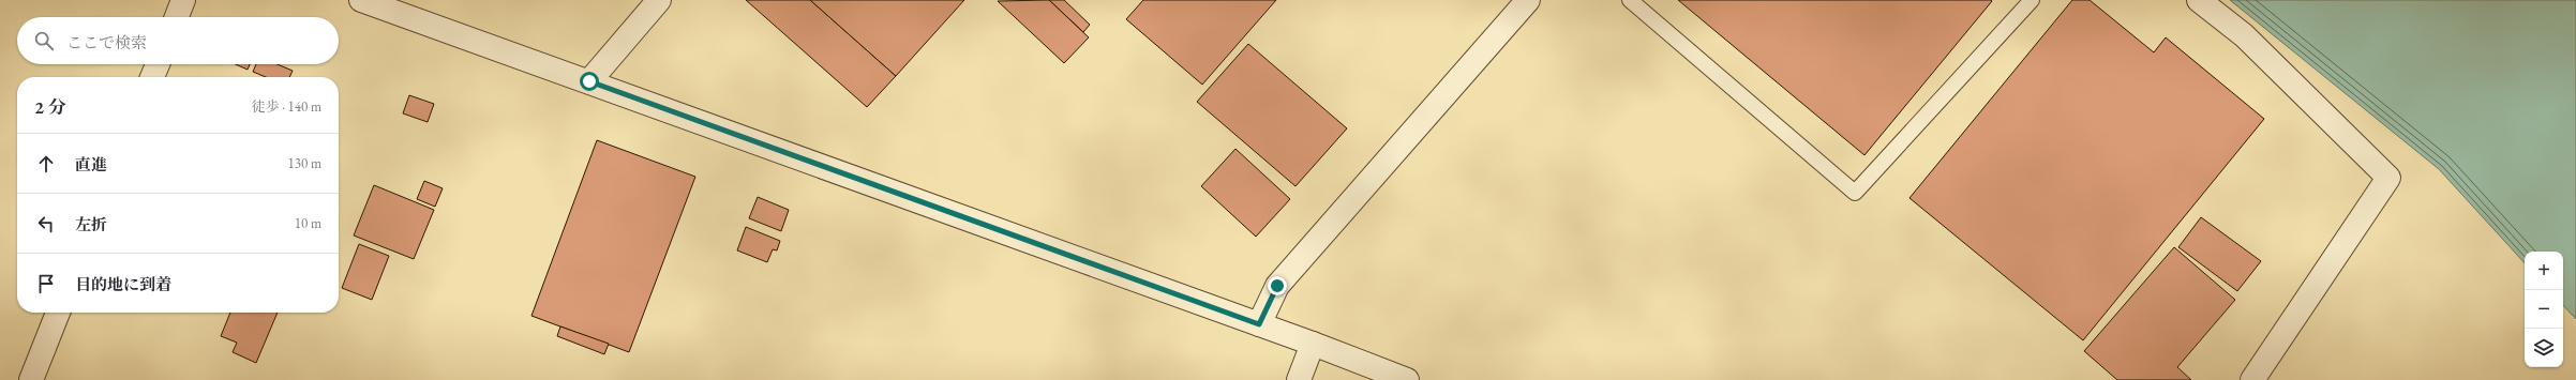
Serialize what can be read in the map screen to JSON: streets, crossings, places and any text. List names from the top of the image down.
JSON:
{
  "page": {
    "search": "ここで検索",
    "heading": ["2 分", "徒歩 · 140 m"],
    "list": [
      ["直進", "130 m"],
      ["左折", "10 m"],
      "目的地に到着"
    ],
    "map_buttons": ["+", "−"]
  }
}
